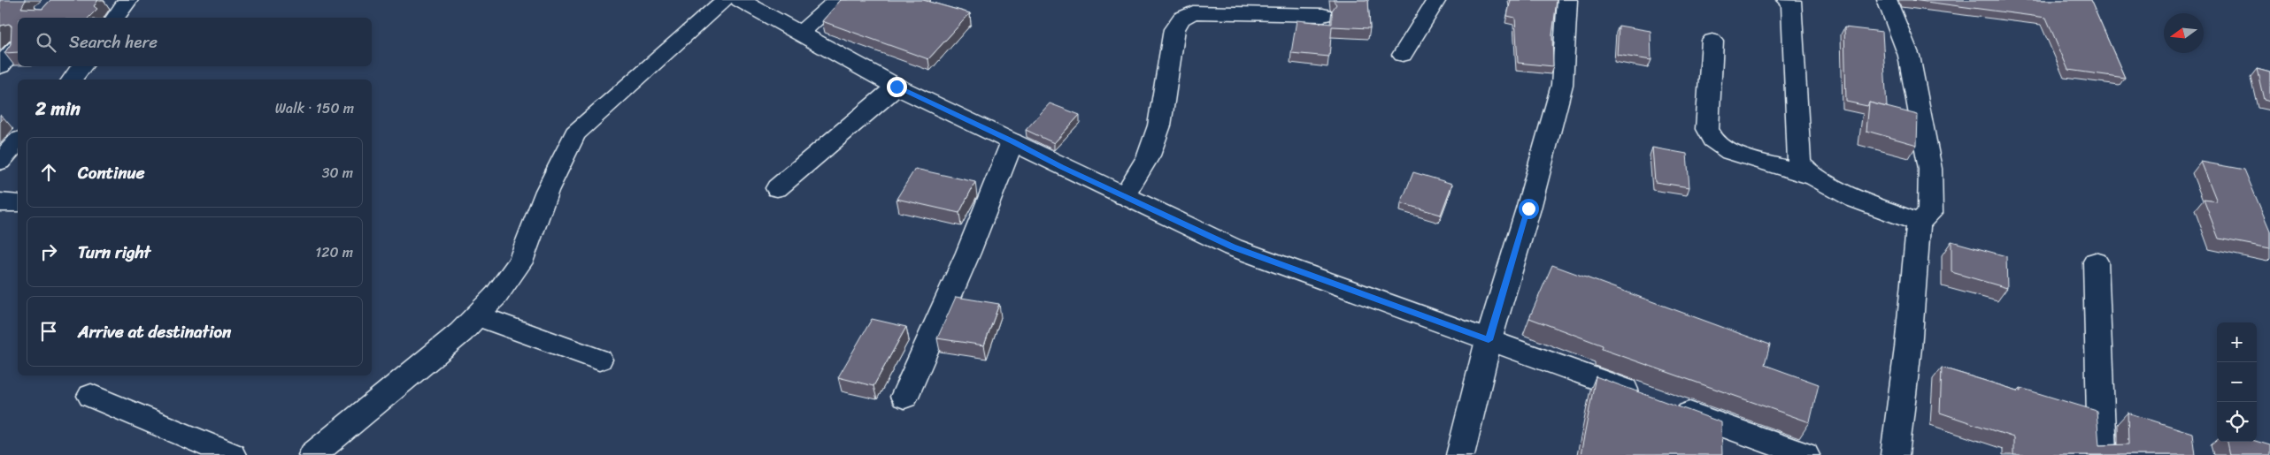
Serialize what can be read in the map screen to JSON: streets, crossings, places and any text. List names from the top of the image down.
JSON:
{
  "north": "left",
  "page": {
    "search": "Search here",
    "heading": ["2 min", "Walk · 150 m"],
    "list": [
      ["Continue", "30 m"],
      ["Turn right", "120 m"],
      "Arrive at destination"
    ],
    "map_buttons": ["+", "−"]
  }
}
